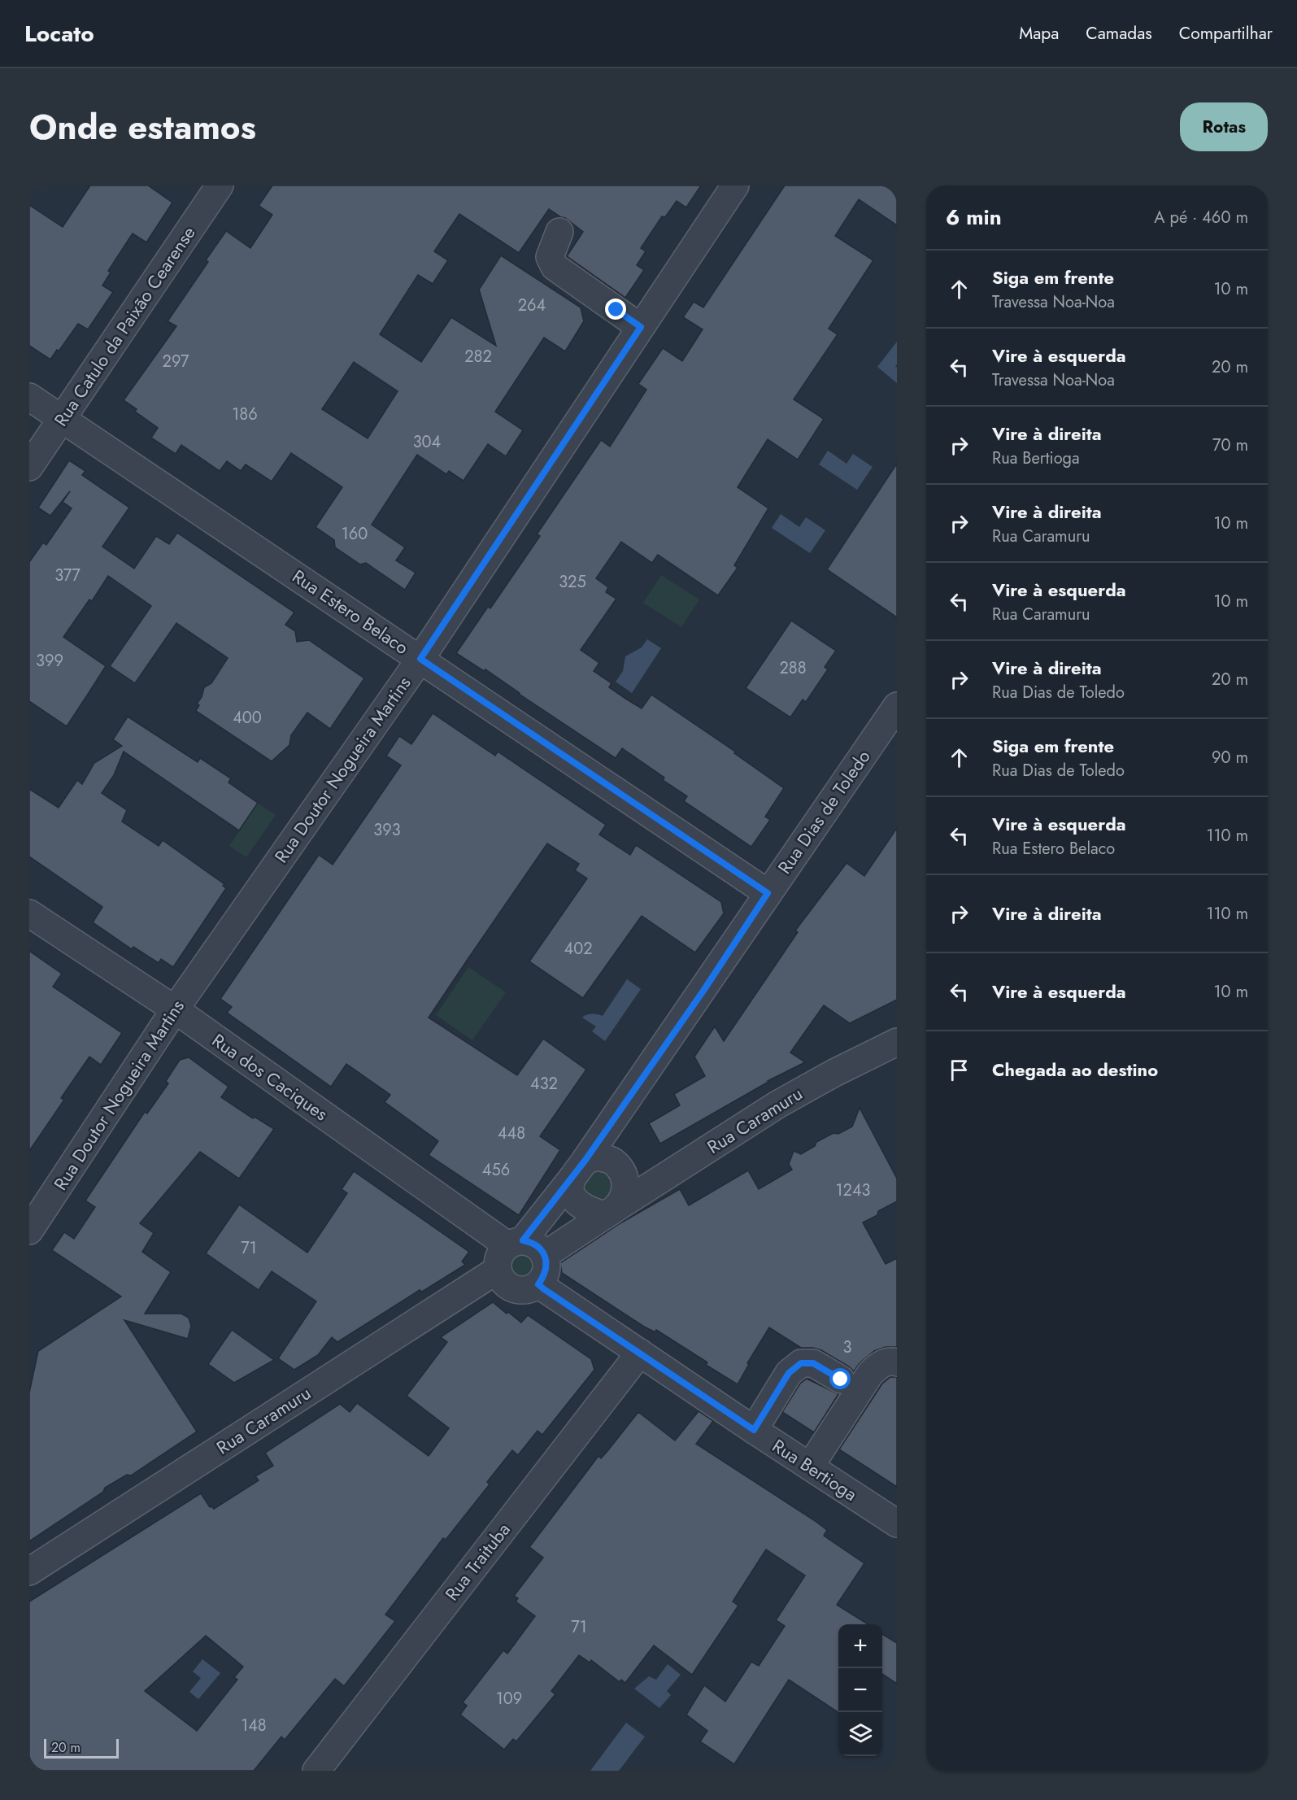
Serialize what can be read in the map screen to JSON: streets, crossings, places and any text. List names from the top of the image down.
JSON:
{
  "streets": {
    "street": [
      "Rua Catulo da Paixão Cearense",
      "Rua Estero Belaco",
      "Rua Doutor Nogueira Martins",
      "Rua Dias de Toledo",
      "Rua dos Caciques",
      "Rua Caramuru",
      "Rua Bertioga",
      "Rua Traituba"
    ]
  },
  "crossings": [
    ["Rua Catulo da Paixão Cearense", "Rua Estero Belaco"],
    ["Rua Estero Belaco", "Rua Doutor Nogueira Martins"],
    ["Rua Estero Belaco", "Rua Dias de Toledo"],
    ["Rua Doutor Nogueira Martins", "Rua dos Caciques"],
    ["Rua Dias de Toledo", "Rua dos Caciques"],
    ["Rua Dias de Toledo", "Rua Caramuru"],
    ["Rua Dias de Toledo", "Rua Bertioga"],
    ["Rua dos Caciques", "Rua Caramuru"],
    ["Rua dos Caciques", "Rua Bertioga"],
    ["Rua Caramuru", "Rua Bertioga"],
    ["Rua Bertioga", "Rua Traituba"]
  ],
  "house_numbers": [
    "264",
    "282",
    "297",
    "186",
    "304",
    "160",
    "377",
    "325",
    "399",
    "288",
    "400",
    "393",
    "402",
    "432",
    "448",
    "456",
    "1243",
    "71",
    "3",
    "71",
    "109",
    "148"
  ],
  "scale_bar": "20 m",
  "page": {
    "header": "Locato",
    "nav": ["Mapa", "Camadas", "Compartilhar"],
    "title": "Onde estamos",
    "buttons": "Rotas",
    "heading": ["6 min", "A pé · 460 m"],
    "list": [
      ["Siga em frente", "Travessa Noa-Noa", "10 m"],
      ["Vire à esquerda", "Travessa Noa-Noa", "20 m"],
      ["Vire à direita", "Rua Bertioga", "70 m"],
      ["Vire à direita", "Rua Caramuru", "10 m"],
      ["Vire à esquerda", "Rua Caramuru", "10 m"],
      ["Vire à direita", "Rua Dias de Toledo", "20 m"],
      ["Siga em frente", "Rua Dias de Toledo", "90 m"],
      ["Vire à esquerda", "Rua Estero Belaco", "110 m"],
      ["Vire à direita", "110 m"],
      ["Vire à esquerda", "10 m"],
      "Chegada ao destino"
    ],
    "map_buttons": ["+", "−"],
    "scale": "20 m"
  }
}
